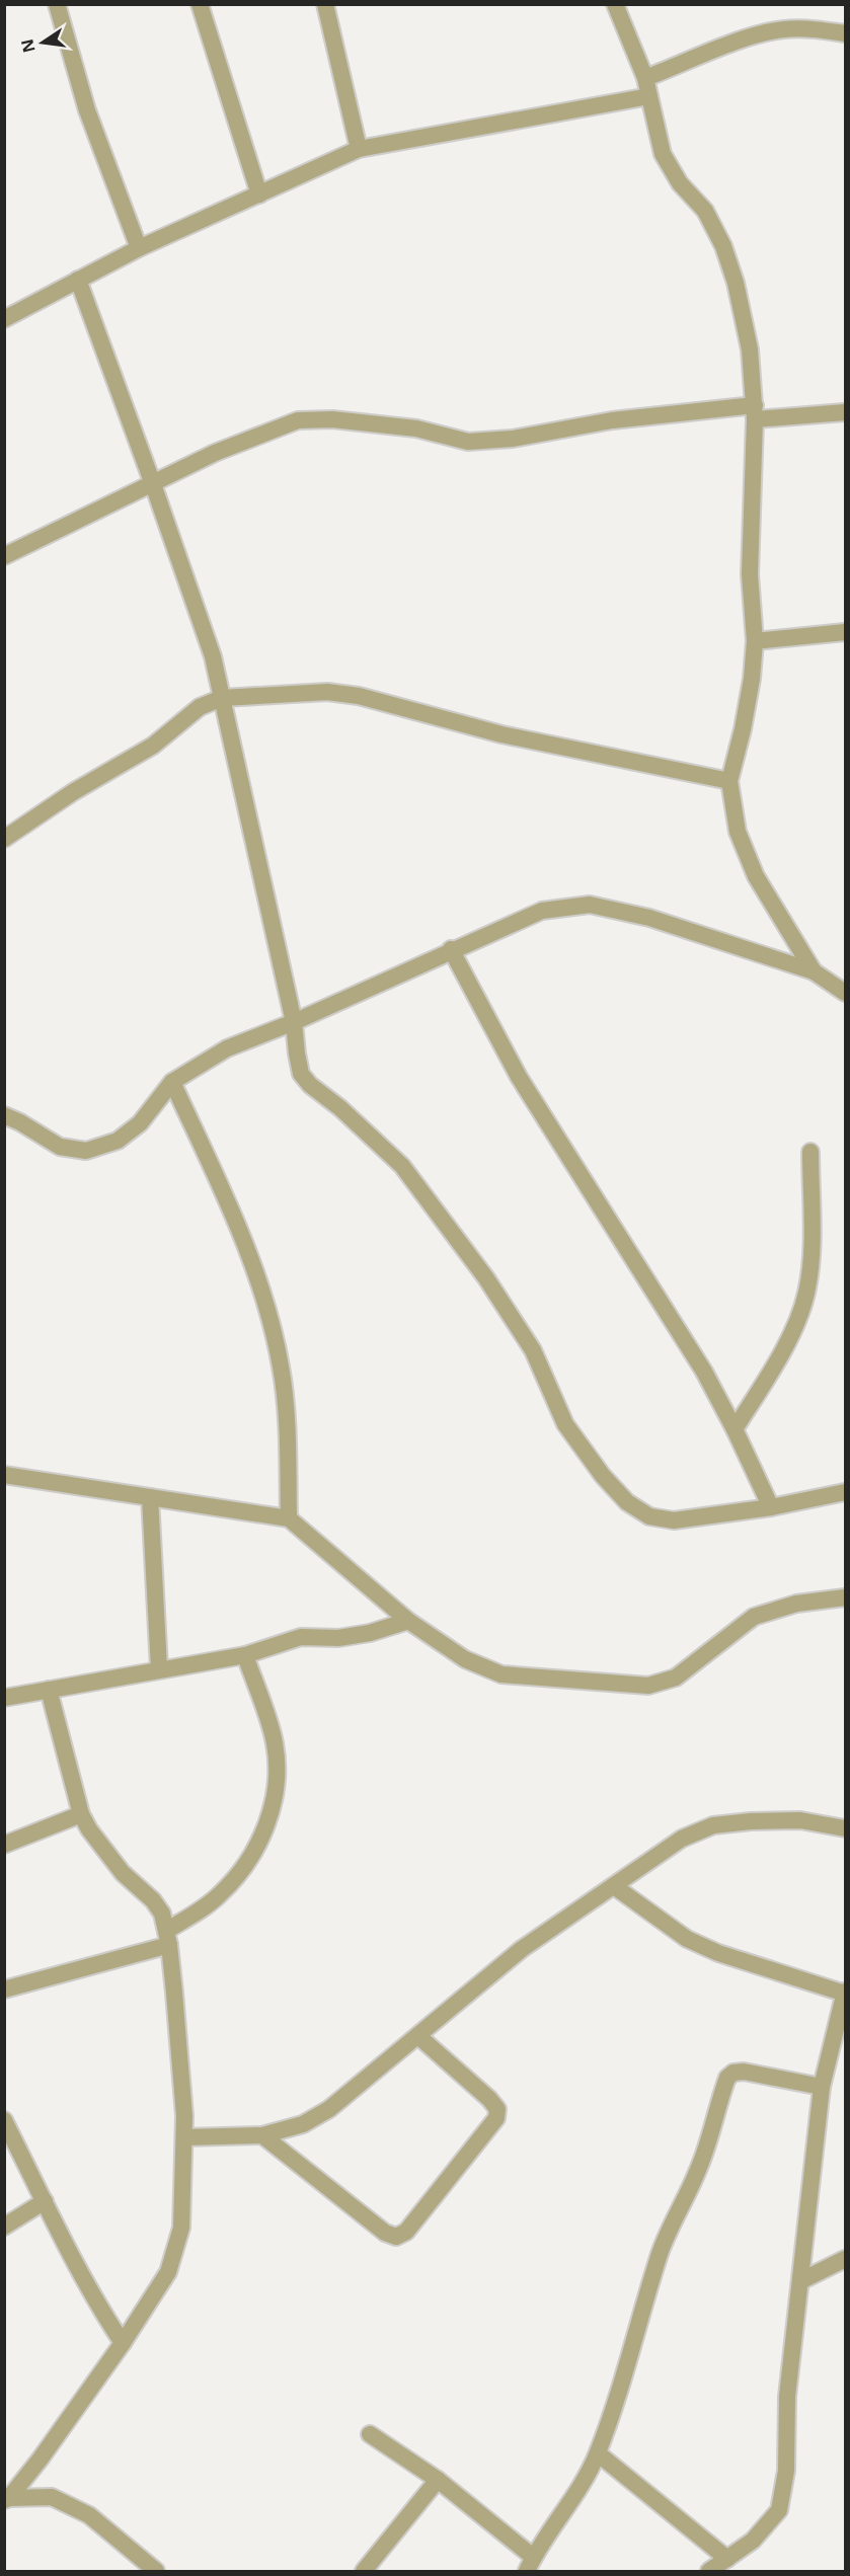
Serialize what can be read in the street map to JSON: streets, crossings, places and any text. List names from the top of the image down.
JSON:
{
  "north": "left"
}
